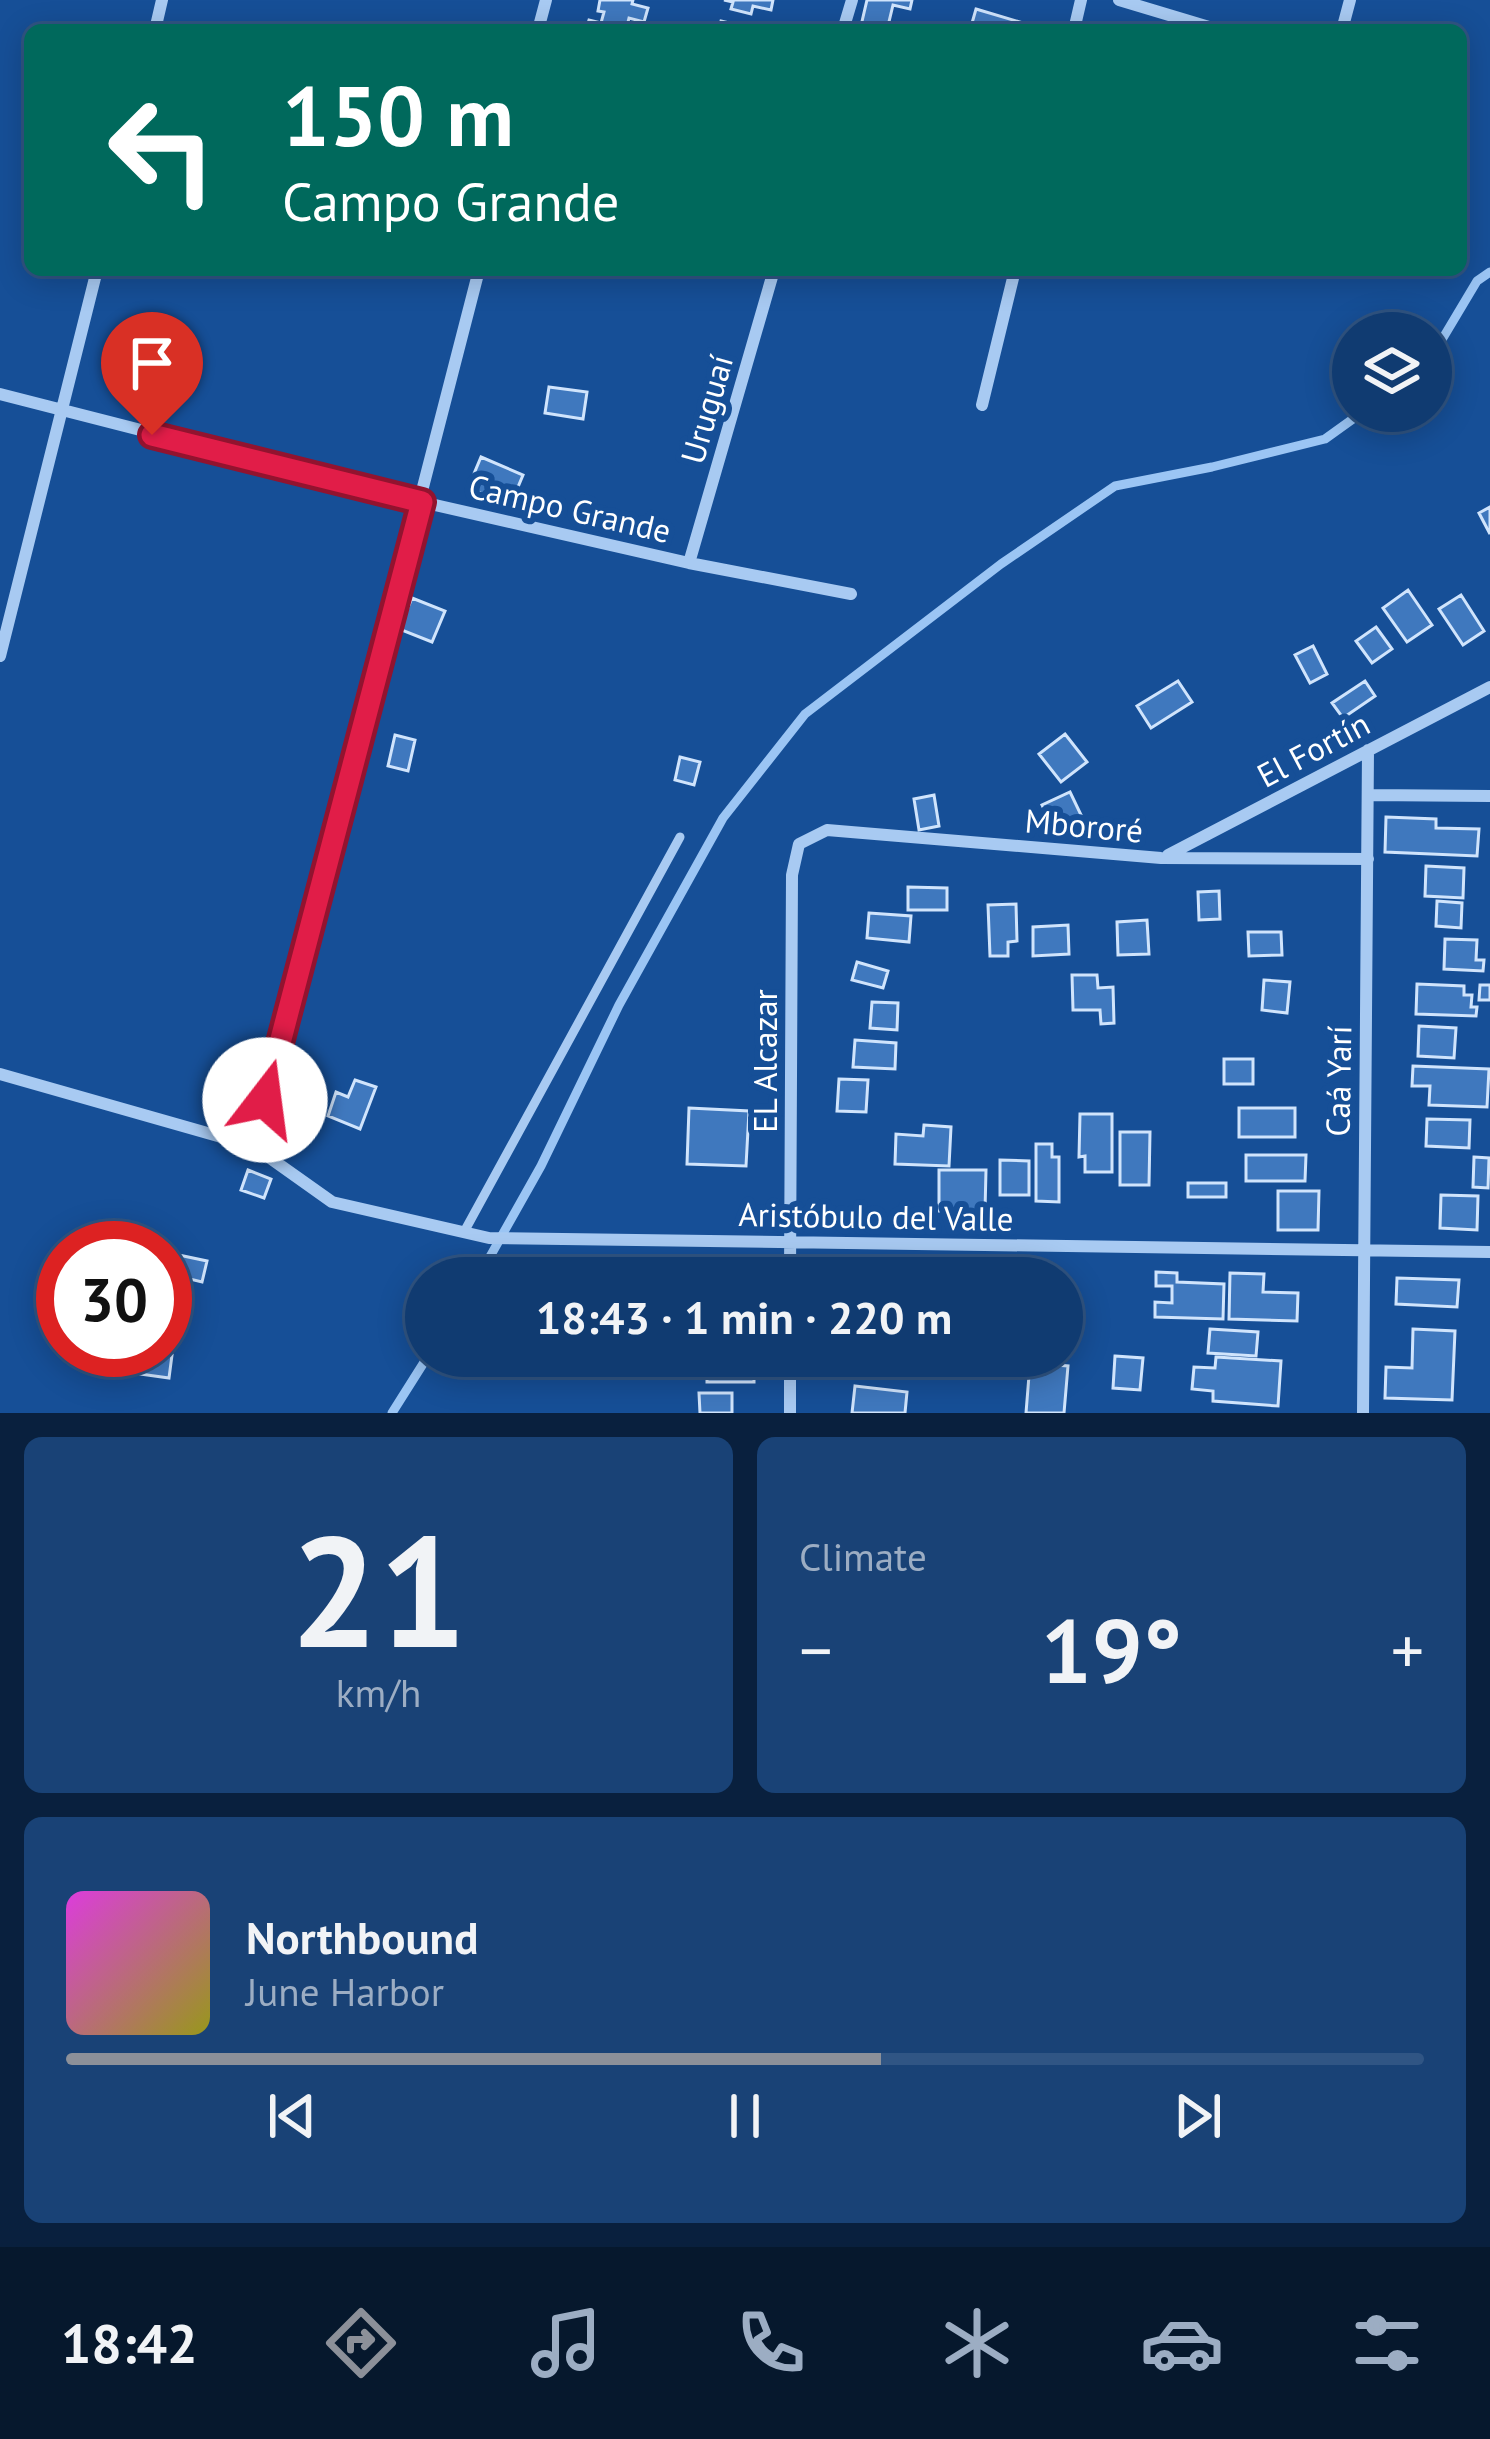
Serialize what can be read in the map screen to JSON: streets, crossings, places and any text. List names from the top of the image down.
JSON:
{
  "streets": {
    "street": [
      "Uruguaí",
      "Campo Grande",
      "El Fortín",
      "Mbororé",
      "EL Alcazar",
      "Caá Yarí",
      "Aristóbulo del Valle"
    ]
  },
  "crossings": [
    ["Uruguaí", "Campo Grande"],
    ["El Fortín", "Mbororé"],
    ["El Fortín", "Caá Yarí"],
    ["Mbororé", "EL Alcazar"],
    ["Mbororé", "Caá Yarí"],
    ["EL Alcazar", "Aristóbulo del Valle"],
    ["Caá Yarí", "Aristóbulo del Valle"]
  ],
  "page": {
    "turn": ["150 m", "Campo Grande"],
    "limit": "30",
    "trip": "18:43 · 1 min · 220 m",
    "tile": [
      ["21", "km/h"],
      "Climate"
    ],
    "heat": ["−", "19°", "+"],
    "song": ["Northbound", "June Harbor"],
    "tabs": "18:42"
  }
}
